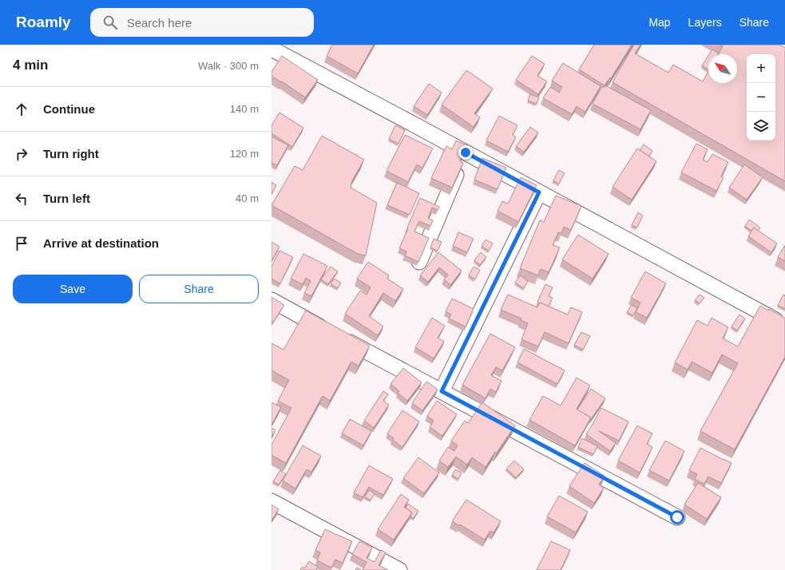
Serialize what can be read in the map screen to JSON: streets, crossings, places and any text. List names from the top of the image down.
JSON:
{
  "north": "top left",
  "page": {
    "header": "Roamly",
    "search": "Search here",
    "nav": ["Map", "Layers", "Share"],
    "heading": ["4 min", "Walk · 300 m"],
    "map_buttons": ["+", "−"],
    "list": [
      ["Continue", "140 m"],
      ["Turn right", "120 m"],
      ["Turn left", "40 m"],
      "Arrive at destination"
    ],
    "buttons": ["Save", "Share"]
  }
}
